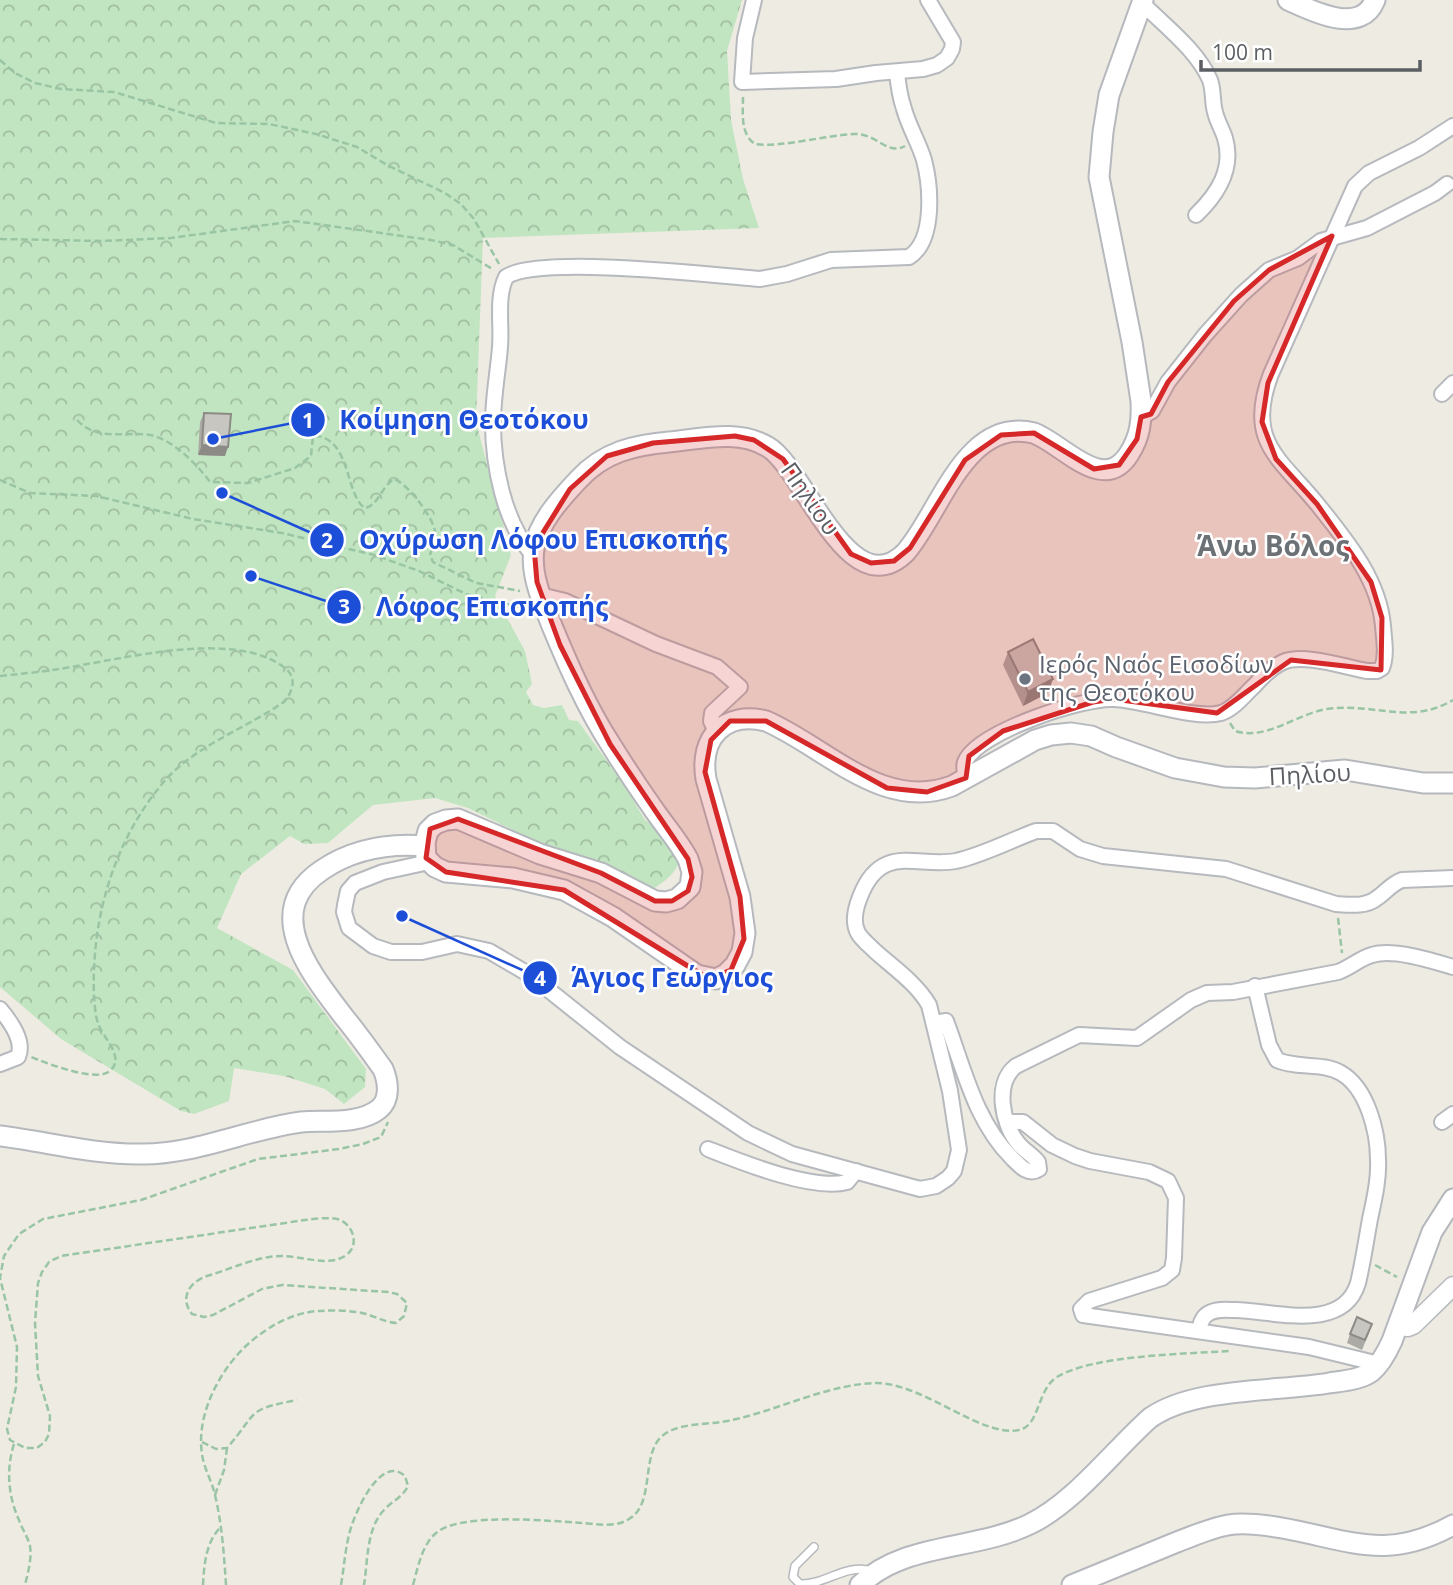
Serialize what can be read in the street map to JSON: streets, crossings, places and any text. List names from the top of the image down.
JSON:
{
  "streets": {
    "main road": ["Πηλίου"]
  },
  "districts": ["Άνω Βόλος"],
  "places": [
    "Κοίμηση Θεοτόκου",
    "Οχύρωση Λόφου Επισκοπής",
    "Λόφος Επισκοπής",
    "Ιερός Ναός Εισοδίων της Θεοτόκου",
    "Άγιος Γεώργιος"
  ],
  "scale_bar": "100 m"
}
